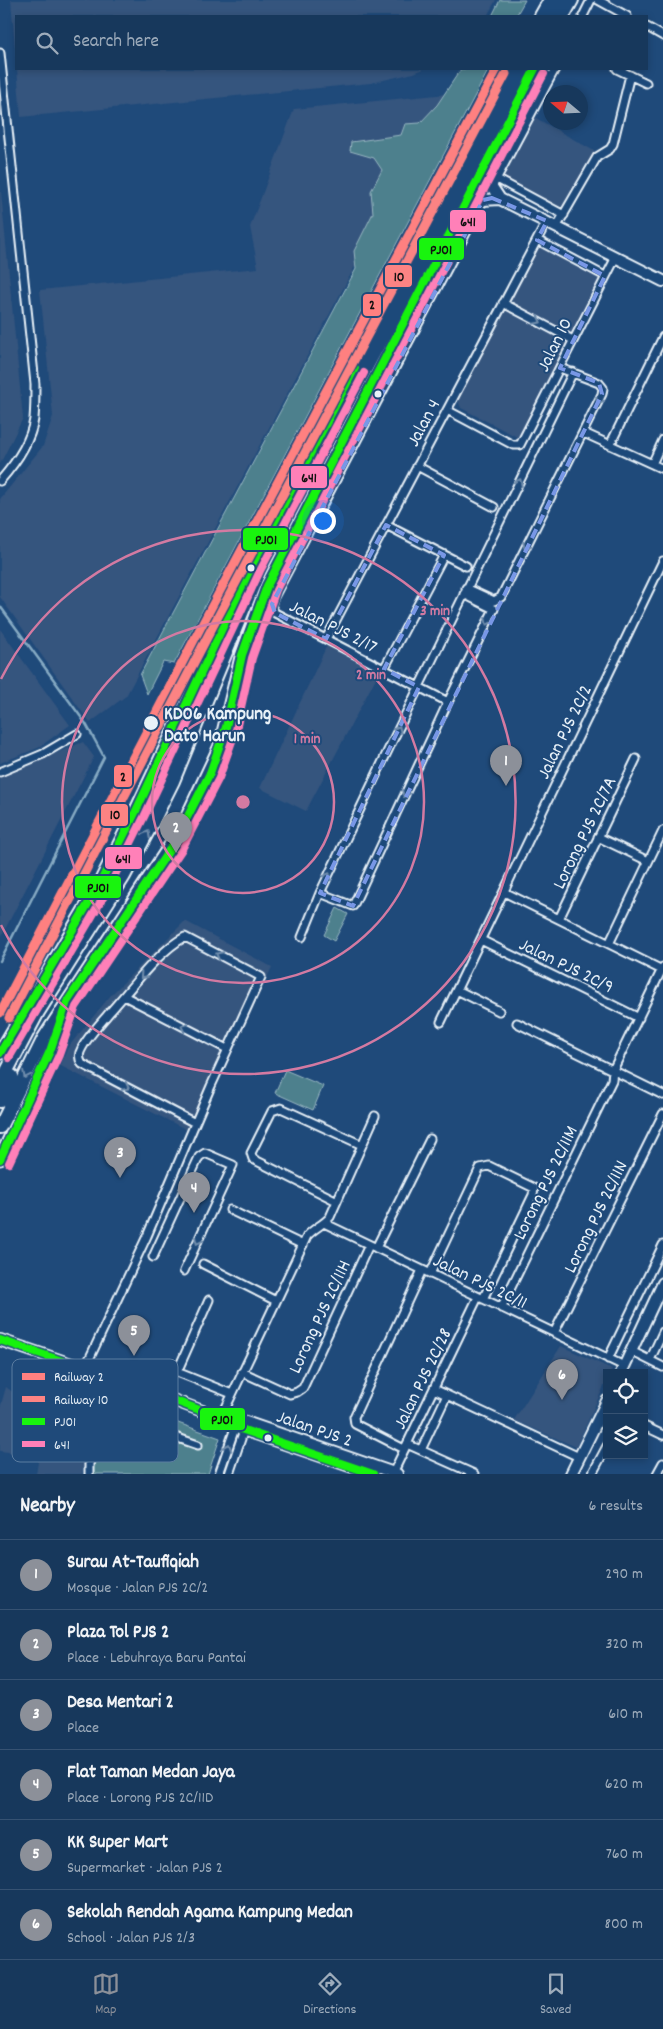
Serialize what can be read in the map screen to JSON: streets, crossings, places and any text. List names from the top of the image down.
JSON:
{
  "streets": {
    "main road": ["Jalan PJS 2"],
    "street": [
      "Jalan 10",
      "Jalan 4",
      "Jalan PJS 2/17",
      "Jalan PJS 2C/2",
      "Lorong PJS 2C/7A",
      "Jalan PJS 2C/9",
      "Lorong PJS 2C/11M",
      "Lorong PJS 2C/11N",
      "Jalan PJS 2C/11",
      "Lorong PJS 2C/11H",
      "Jalan PJS 2C/28"
    ]
  },
  "crossings": [
    ["Jalan 10", "Jalan 4"],
    ["Jalan 4", "Jalan PJS 2/17"],
    ["Jalan PJS 2C/2", "Jalan PJS 2C/9"],
    ["Jalan PJS 2C/9", "Lorong PJS 2C/11M"],
    ["Lorong PJS 2C/11M", "Jalan PJS 2C/11"],
    ["Lorong PJS 2C/11N", "Jalan PJS 2C/11"],
    ["Jalan PJS 2C/11", "Lorong PJS 2C/11H"],
    ["Jalan PJS 2C/11", "Jalan PJS 2C/28"],
    ["Jalan PJS 2C/28", "Jalan PJS 2"]
  ],
  "places": ["KD06 Kampung Dato Harun"],
  "lines": [
    "rail line 2",
    "transit line PJ01",
    "rail line 10",
    "transit line 641"
  ],
  "legend": [
    "Railway 2",
    "Railway 10",
    "PJ01",
    "641"
  ],
  "north": "left",
  "page": {
    "search": "Search here",
    "pins": [
      "1",
      "2",
      "3",
      "4",
      "5",
      "6"
    ],
    "heading": ["Nearby", "6 results"],
    "list": [
      {
        "mark": "1",
        "name": "Surau At-Taufiqiah",
        "note": "Mosque · Jalan PJS 2C/2",
        "value": "290 m"
      },
      {
        "mark": "2",
        "name": "Plaza Tol PJS 2",
        "note": "Place · Lebuhraya Baru Pantai",
        "value": "320 m"
      },
      {
        "mark": "3",
        "name": "Desa Mentari 2",
        "note": "Place",
        "value": "610 m"
      },
      {
        "mark": "4",
        "name": "Flat Taman Medan Jaya",
        "note": "Place · Lorong PJS 2C/11D",
        "value": "620 m"
      },
      {
        "mark": "5",
        "name": "KK Super Mart",
        "note": "Supermarket · Jalan PJS 2",
        "value": "760 m"
      },
      {
        "mark": "6",
        "name": "Sekolah Rendah Agama Kampung Medan",
        "note": "School · Jalan PJS 2/3",
        "value": "800 m"
      }
    ],
    "nav": ["Map", "Directions", "Saved"]
  },
  "rings": ["3 min", "2 min", "1 min"]
}
